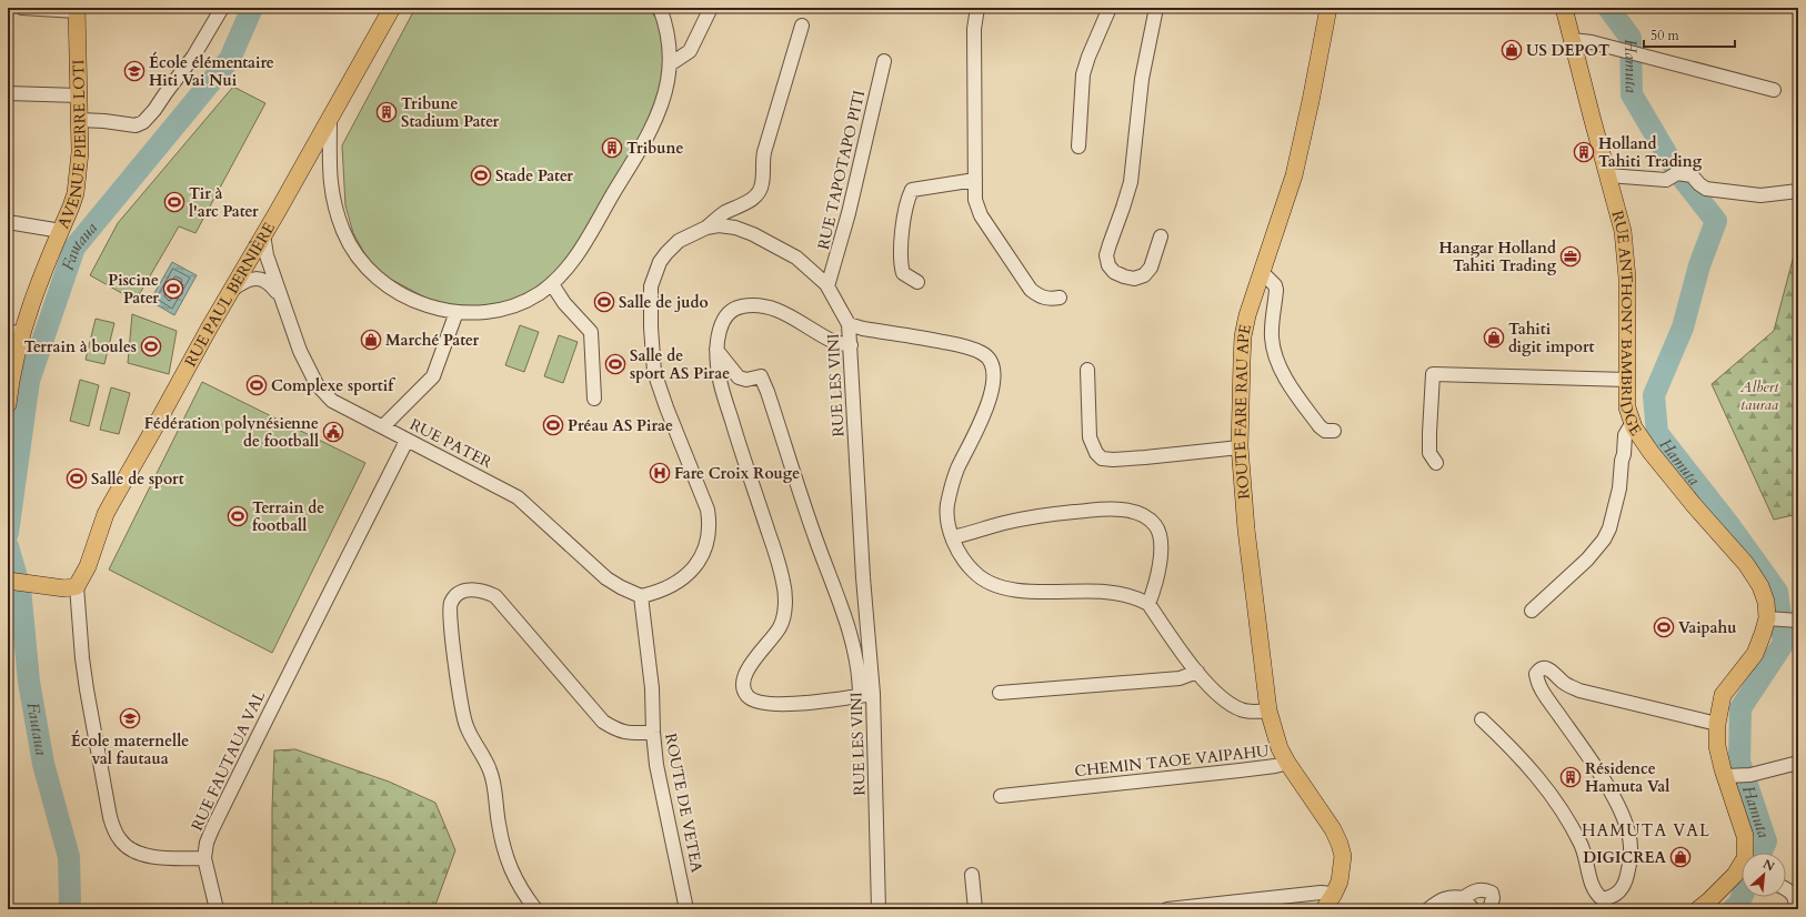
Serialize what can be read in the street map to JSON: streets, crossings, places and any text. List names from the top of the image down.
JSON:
{
  "streets": {
    "main road": [
      "AVENUE PIERRE LOTI",
      "RUE PAUL BERNIÈRE",
      "RUE ANTHONY BAMBRIDGE",
      "ROUTE FARE RAU APE"
    ],
    "street": [
      "RUE TAPOTAPO PITI",
      "RUE LES VINI",
      "RUE PATER",
      "RUE FAUTAUA VAL",
      "CHEMIN TAOE VAIPAHU",
      "ROUTE DE VETEA"
    ]
  },
  "crossings": [
    ["RUE TAPOTAPO PITI", "RUE LES VINI"],
    ["RUE PAUL BERNIÈRE", "RUE PATER"],
    ["RUE LES VINI", "RUE PATER"],
    ["RUE LES VINI", "ROUTE DE VETEA"],
    ["ROUTE FARE RAU APE", "CHEMIN TAOE VAIPAHU"],
    ["RUE PATER", "RUE FAUTAUA VAL"],
    ["RUE PATER", "ROUTE DE VETEA"]
  ],
  "districts": ["HAMUTA VAL"],
  "water": ["Hamuta", "Fautaua"],
  "parks": ["Albert tauraa"],
  "places": {
    "shop": [
      "US DEPOT",
      "Tahiti digit import",
      "Marché Pater",
      "DIGICREA"
    ],
    "school or university": ["École élémentaire Hiti Vai Nui", "École maternelle val fautaua"],
    "building": [
      "Tribune Stadium Pater",
      "Tribune",
      "Holland Tahiti Trading",
      "Résidence Hamuta Val"
    ],
    "sports": [
      "Stade Pater",
      "Tir à l'arc Pater",
      "Piscine Pater",
      "Salle de judo",
      "Terrain à boules",
      "Salle de sport AS Pirae",
      "Complexe sportif",
      "Préau AS Pirae",
      "Salle de sport",
      "Terrain de football",
      "Vaipahu"
    ],
    "office": ["Hangar Holland Tahiti Trading"],
    "public building": ["Fédération polynésienne de football"],
    "hospital": ["Fare Croix Rouge"]
  },
  "scale_bar": "50 m",
  "north": "top right"
}
